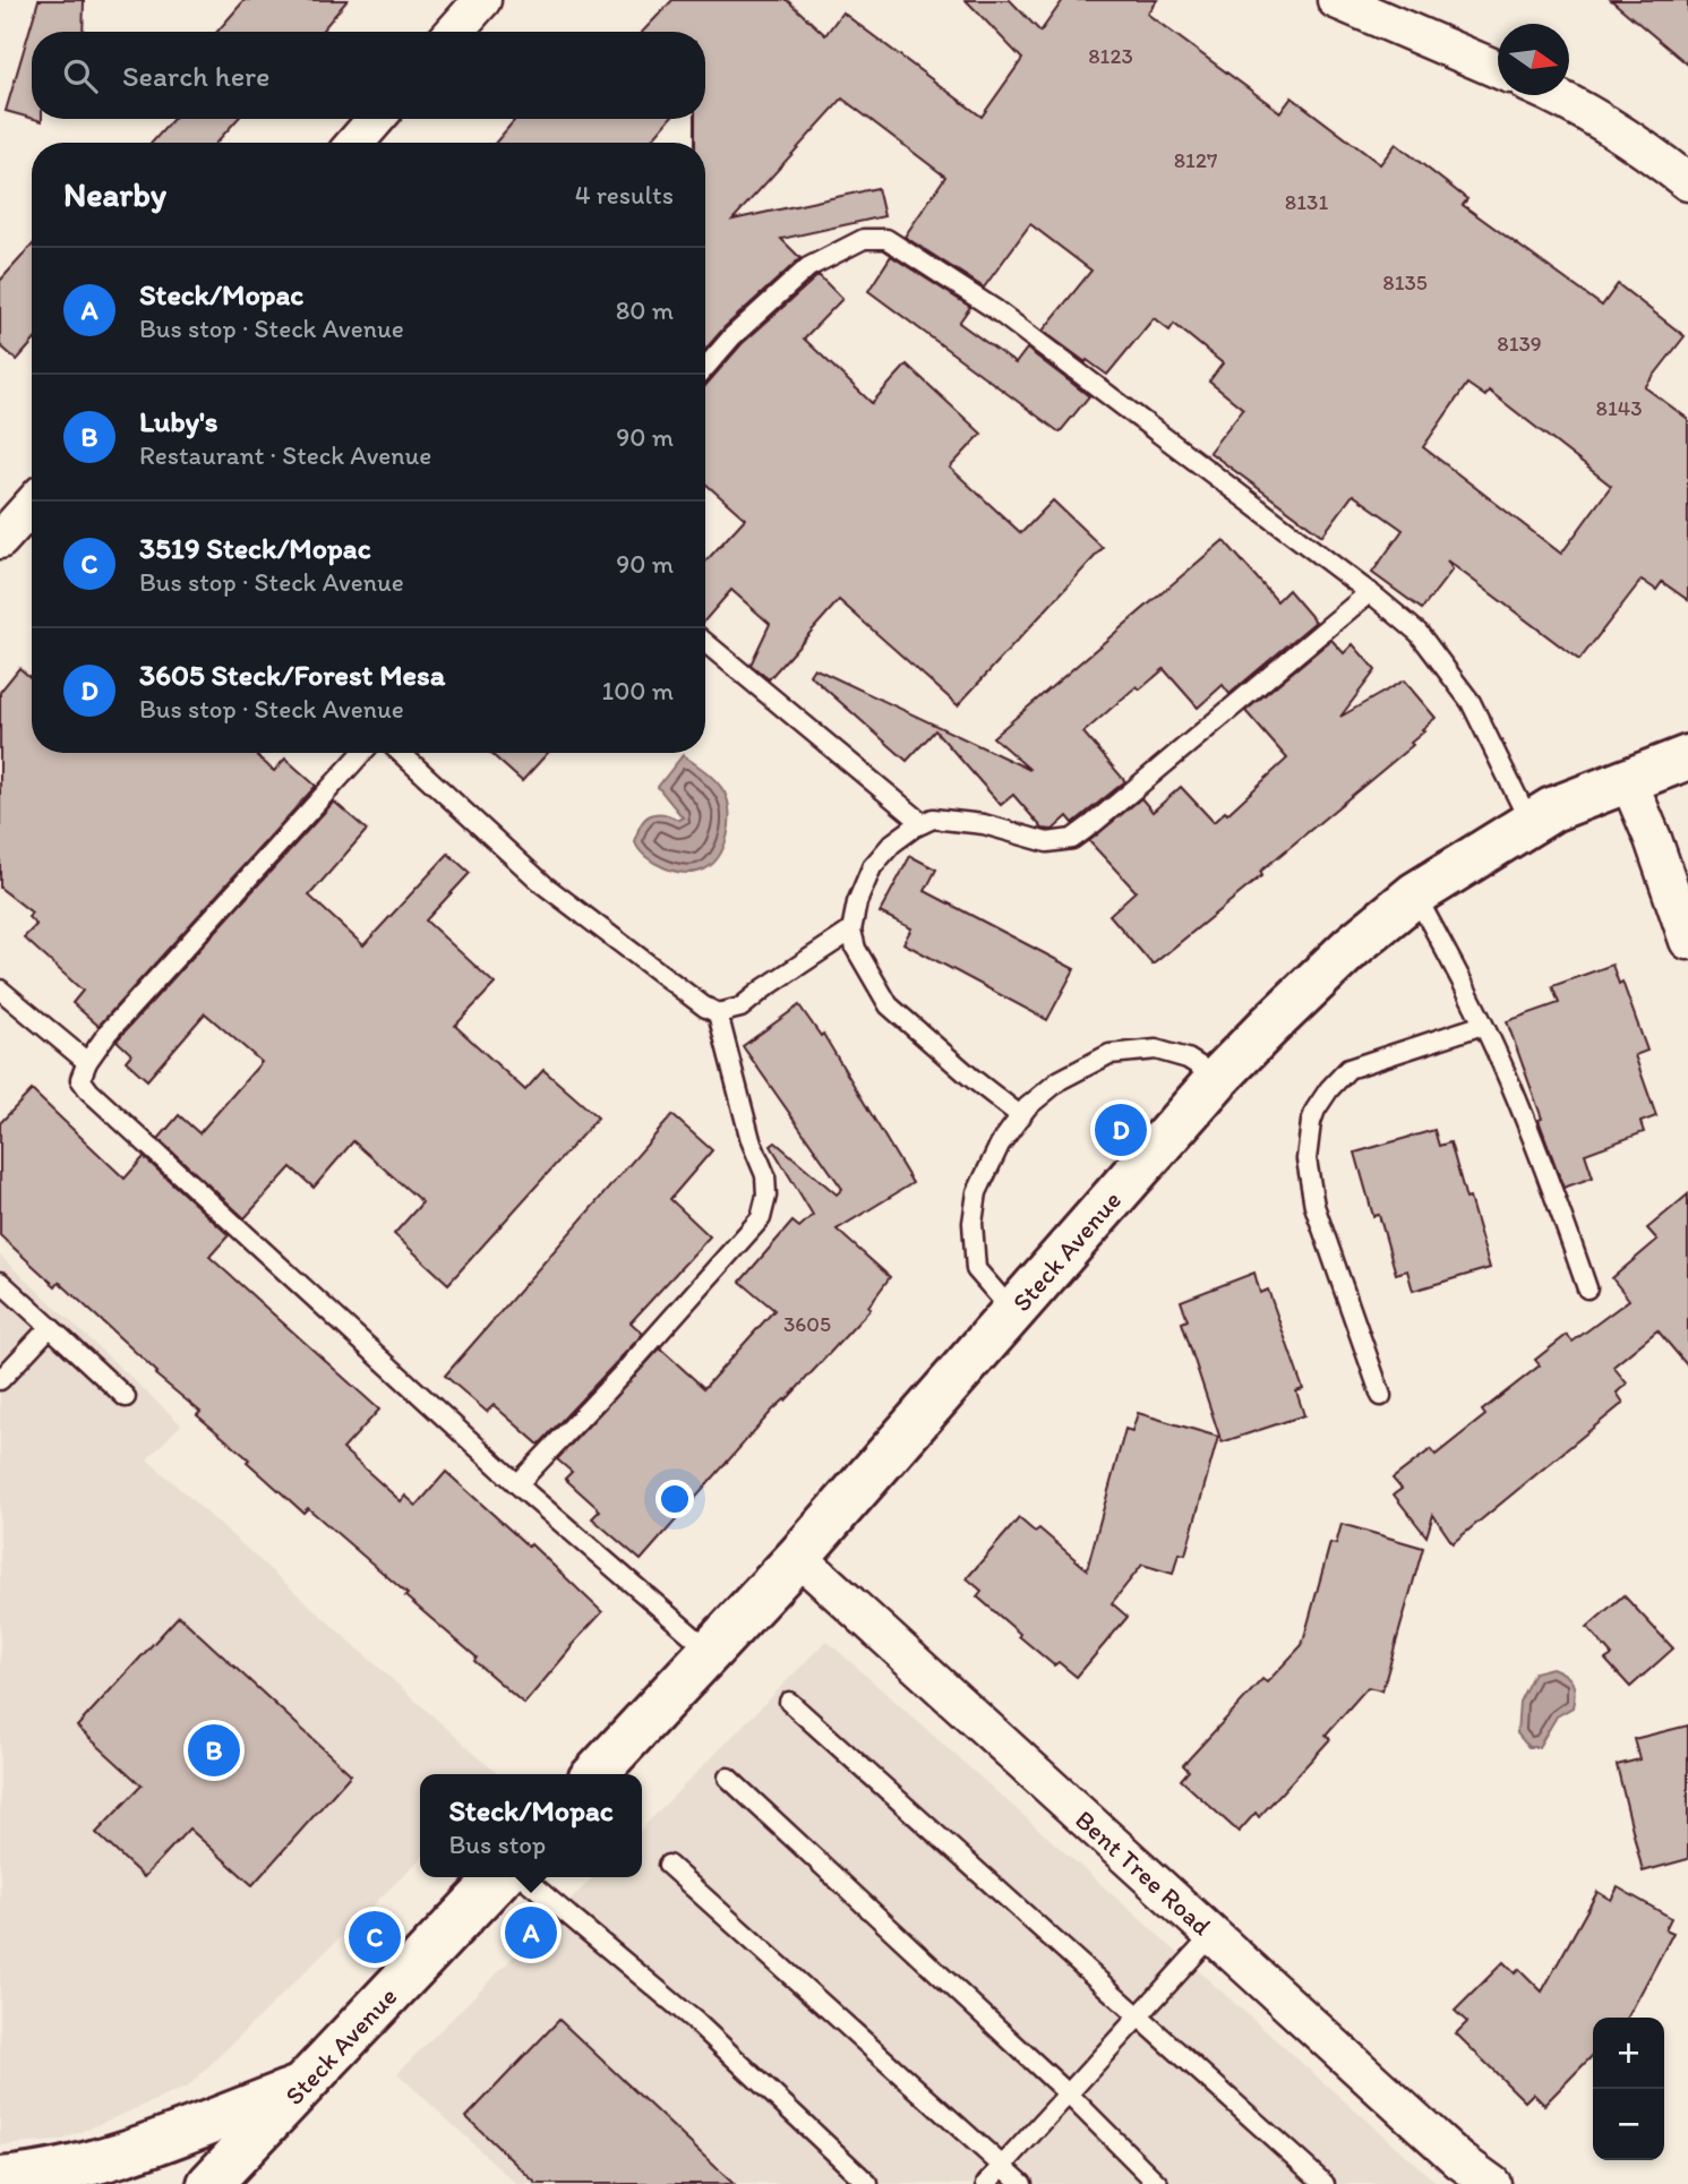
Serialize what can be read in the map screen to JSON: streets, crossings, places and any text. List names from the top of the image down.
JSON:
{
  "streets": {
    "street": ["Steck Avenue", "Bent Tree Road"]
  },
  "crossings": [
    ["Steck Avenue", "Bent Tree Road"]
  ],
  "house_numbers": [
    "8123",
    "8127",
    "8131",
    "8135",
    "8139",
    "8143",
    "3605"
  ],
  "north": "right",
  "page": {
    "search": "Search here",
    "heading": ["Nearby", "4 results"],
    "list": [
      {
        "mark": "A",
        "name": "Steck/Mopac",
        "note": "Bus stop · Steck Avenue",
        "value": "80 m"
      },
      {
        "mark": "B",
        "name": "Luby's",
        "note": "Restaurant · Steck Avenue",
        "value": "90 m"
      },
      {
        "mark": "C",
        "name": "3519 Steck/Mopac",
        "note": "Bus stop · Steck Avenue",
        "value": "90 m"
      },
      {
        "mark": "D",
        "name": "3605 Steck/Forest Mesa",
        "note": "Bus stop · Steck Avenue",
        "value": "100 m"
      }
    ],
    "pins": [
      "D",
      "B",
      "A",
      "C"
    ],
    "popup": ["Steck/Mopac", "Bus stop"],
    "map_buttons": ["+", "−"]
  }
}
